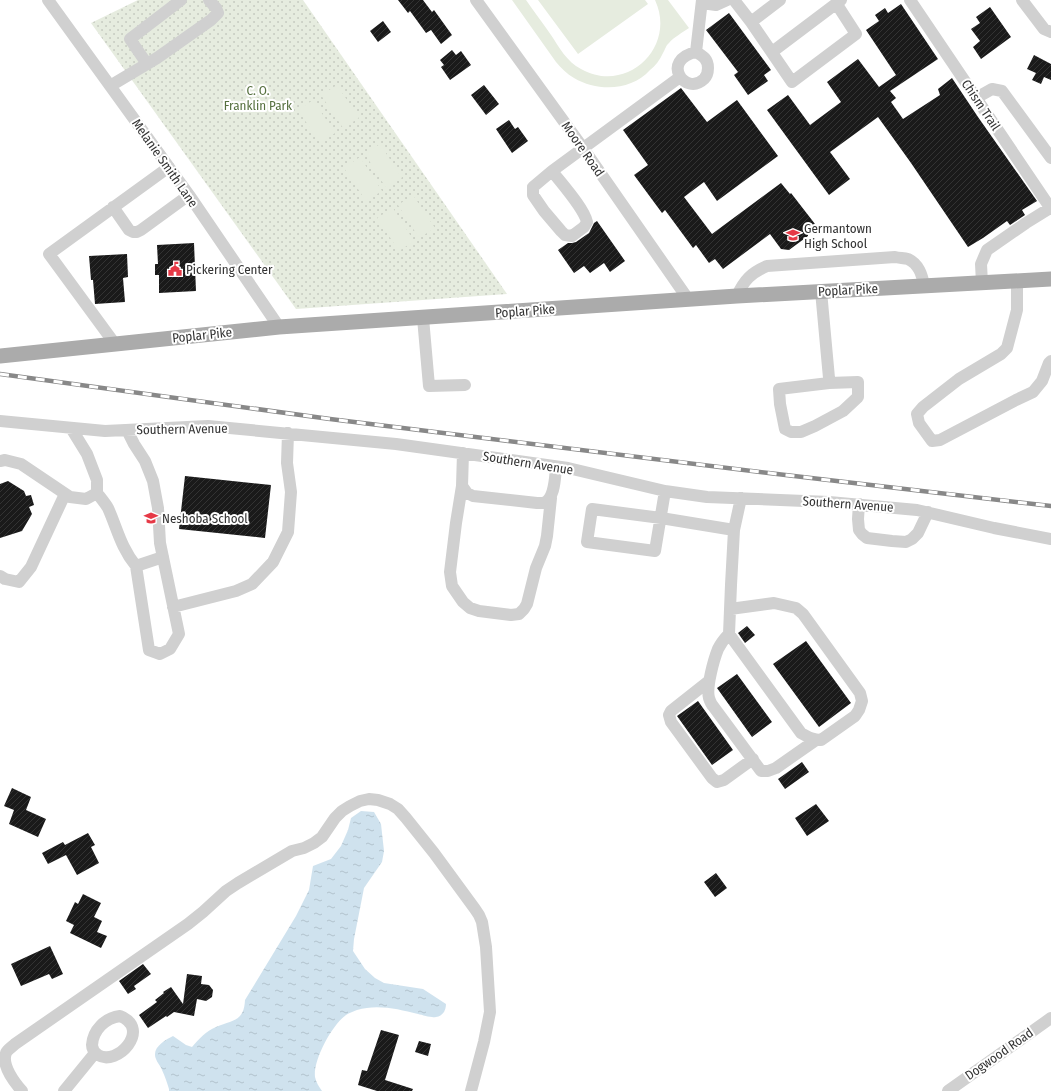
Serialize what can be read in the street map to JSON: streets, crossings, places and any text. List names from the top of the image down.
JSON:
{
  "streets": {
    "main road": ["Poplar Pike"],
    "street": [
      "Chism Trail",
      "Moore Road",
      "Melanie Smith Lane",
      "Southern Avenue",
      "Dogwood Road"
    ]
  },
  "crossings": [
    ["Moore Road", "Poplar Pike"],
    ["Melanie Smith Lane", "Poplar Pike"]
  ],
  "parks": ["C. O. Franklin Park"],
  "places": {
    "school or university": ["Germantown High School", "Neshoba School"],
    "public building": ["Pickering Center"]
  }
}
